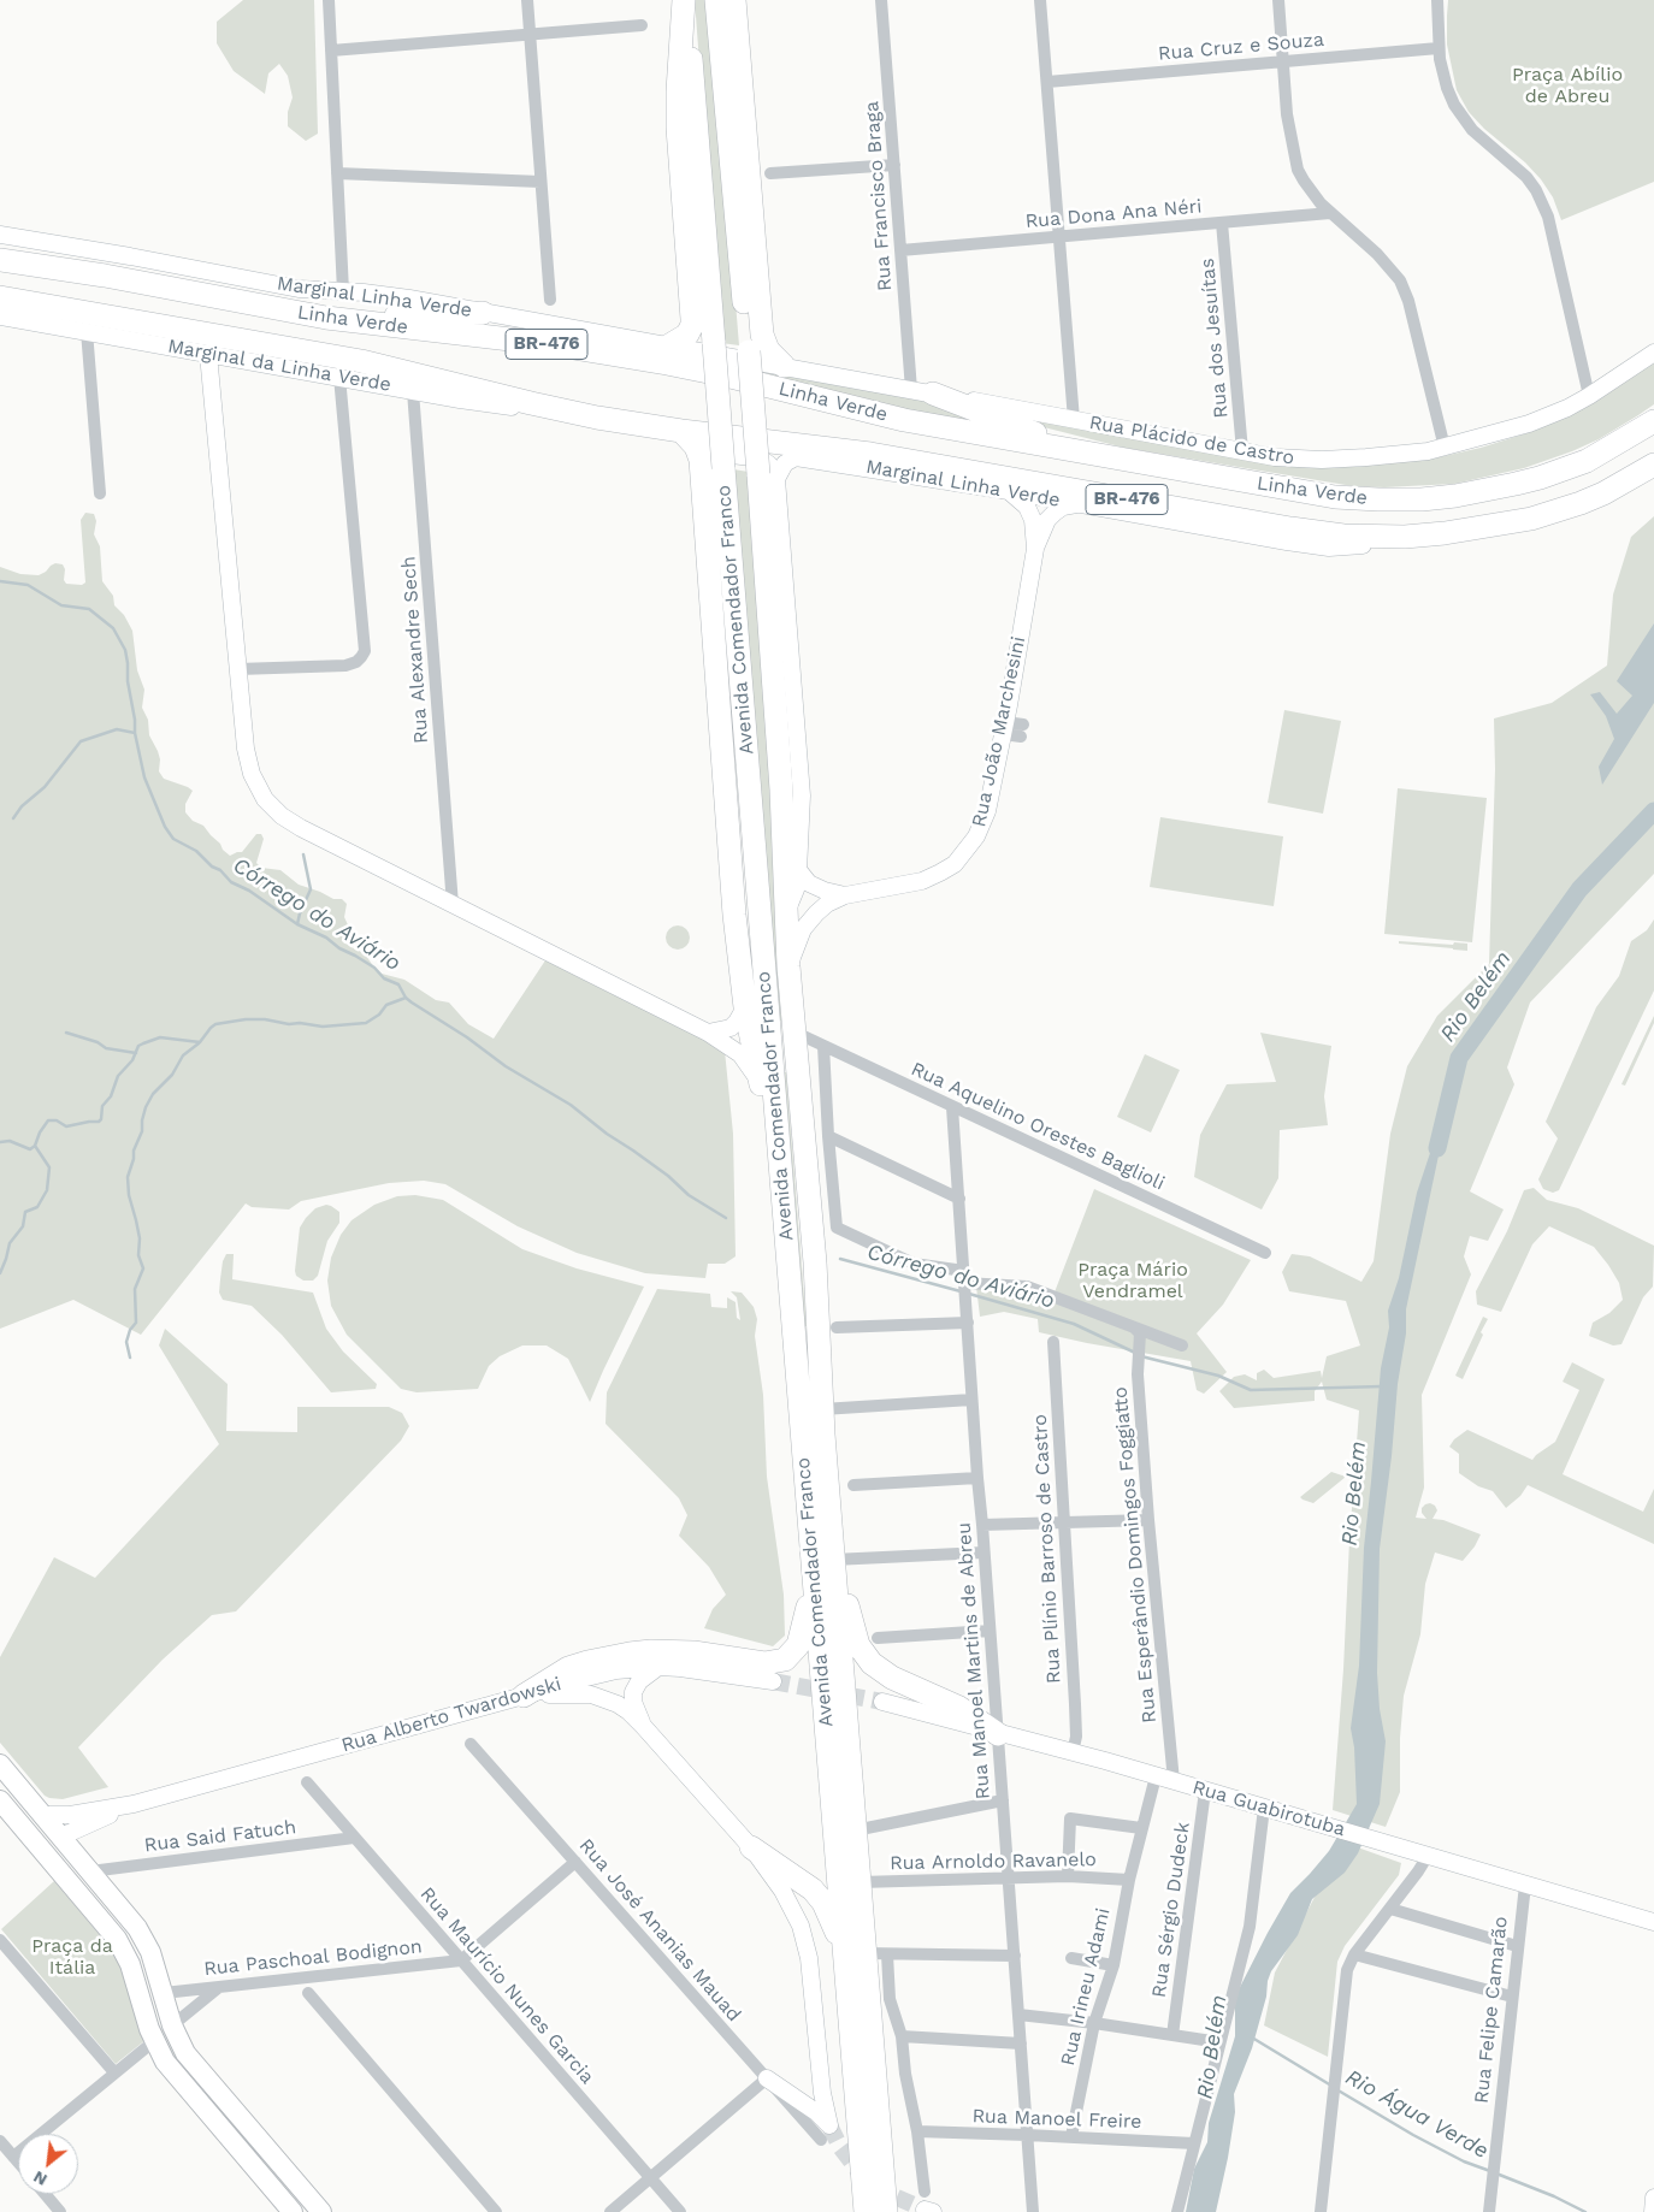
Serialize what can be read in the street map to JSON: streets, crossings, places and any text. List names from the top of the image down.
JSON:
{
  "streets": {
    "highway": ["Linha Verde", "BR-476", "Avenida Comendador Franco"],
    "main road": [
      "Marginal Linha Verde",
      "Marginal da Linha Verde",
      "Rua Plácido de Castro",
      "Rua João Marchesini",
      "Rua Alberto Twardowski",
      "Rua Guabirotuba"
    ],
    "street": [
      "Rua Cruz e Souza",
      "Rua Francisco Braga",
      "Rua Dona Ana Néri",
      "Rua dos Jesuítas",
      "Rua Alexandre Sech",
      "Rua Aquelino Orestes Baglioli",
      "Rua Plínio Barroso de Castro",
      "Rua Esperândio Domingos Foggiatto",
      "Rua Manoel Martins de Abreu",
      "Rua Said Fatuch",
      "Rua Arnoldo Ravanelo",
      "Rua Sérgio Dudeck",
      "Rua José Ananias Mauad",
      "Rua Paschoal Bodignon",
      "Rua Maurício Nunes Garcia",
      "Rua Irineu Adami",
      "Rua Felipe Camarão",
      "Rua Manoel Freire"
    ]
  },
  "crossings": [
    ["Rua Francisco Braga", "Rua Dona Ana Néri"],
    ["Rua Francisco Braga", "Rua Plácido de Castro"],
    ["Rua Dona Ana Néri", "Rua dos Jesuítas"],
    ["Marginal Linha Verde", "Linha Verde"],
    ["Marginal Linha Verde", "Rua Plácido de Castro"],
    ["Marginal Linha Verde", "Avenida Comendador Franco"],
    ["Marginal Linha Verde", "Rua João Marchesini"],
    ["Linha Verde", "Marginal da Linha Verde"],
    ["Rua dos Jesuítas", "Rua Plácido de Castro"],
    ["Marginal da Linha Verde", "Rua Alexandre Sech"],
    ["Avenida Comendador Franco", "Rua João Marchesini"],
    ["Avenida Comendador Franco", "Rua Aquelino Orestes Baglioli"],
    ["Avenida Comendador Franco", "Rua Arnoldo Ravanelo"],
    ["Avenida Comendador Franco", "Rua Manoel Freire"],
    ["Rua Aquelino Orestes Baglioli", "Rua Manoel Martins de Abreu"],
    ["Rua Plínio Barroso de Castro", "Rua Guabirotuba"],
    ["Rua Esperândio Domingos Foggiatto", "Rua Guabirotuba"],
    ["Rua Manoel Martins de Abreu", "Rua Guabirotuba"],
    ["Rua Manoel Martins de Abreu", "Rua Arnoldo Ravanelo"],
    ["Rua Manoel Martins de Abreu", "Rua Manoel Freire"],
    ["Rua Guabirotuba", "Rua Sérgio Dudeck"],
    ["Rua Guabirotuba", "Rua Irineu Adami"],
    ["Rua Guabirotuba", "Rua Felipe Camarão"],
    ["Rua Said Fatuch", "Rua Maurício Nunes Garcia"],
    ["Rua Arnoldo Ravanelo", "Rua Irineu Adami"],
    ["Rua Paschoal Bodignon", "Rua Maurício Nunes Garcia"],
    ["Rua Irineu Adami", "Rua Manoel Freire"]
  ],
  "water": ["Córrego do Aviário", "Rio Belém", "Rio Água Verde"],
  "parks": ["Praça Abílio de Abreu", "Praça Mário Vendramel", "Praça da Itália"],
  "north": "bottom left"
}
